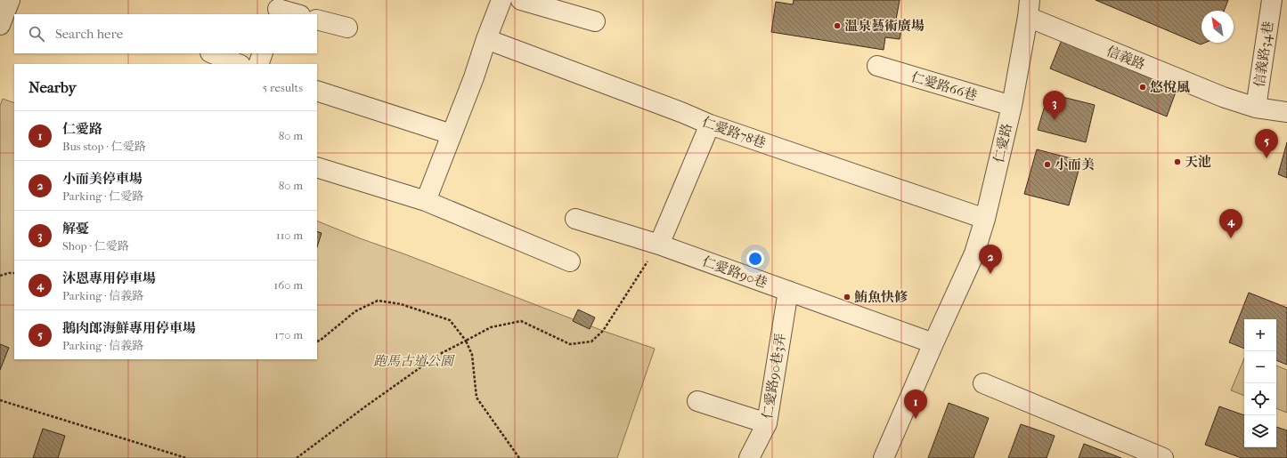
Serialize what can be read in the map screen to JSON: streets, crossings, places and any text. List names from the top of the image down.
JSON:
{
  "streets": {
    "street": [
      "信義路34巷",
      "信義路",
      "仁愛路66巷",
      "仁愛路78巷",
      "仁愛路",
      "仁愛路90巷",
      "仁愛路90巷3弄"
    ]
  },
  "crossings": [
    ["信義路34巷", "信義路"],
    ["信義路", "仁愛路"],
    ["仁愛路66巷", "仁愛路"],
    ["仁愛路78巷", "仁愛路"],
    ["仁愛路", "仁愛路90巷"],
    ["仁愛路90巷", "仁愛路90巷3弄"]
  ],
  "parks": ["跑馬古道公園"],
  "places": [
    "溫泉藝術廣場",
    "悠悅風",
    "天池",
    "小而美",
    "鮪魚快修"
  ],
  "north": "top left",
  "page": {
    "search": "Search here",
    "heading": ["Nearby", "5 results"],
    "pins": [
      "3",
      "5",
      "4",
      "2",
      "1"
    ],
    "list": [
      {
        "mark": "1",
        "name": "仁愛路",
        "note": "Bus stop · 仁愛路",
        "value": "80 m"
      },
      {
        "mark": "2",
        "name": "小而美停車場",
        "note": "Parking · 仁愛路",
        "value": "80 m"
      },
      {
        "mark": "3",
        "name": "解憂",
        "note": "Shop · 仁愛路",
        "value": "110 m"
      },
      {
        "mark": "4",
        "name": "沐恩專用停車場",
        "note": "Parking · 信義路",
        "value": "160 m"
      },
      {
        "mark": "5",
        "name": "鵝肉郎海鮮專用停車場",
        "note": "Parking · 信義路",
        "value": "170 m"
      }
    ],
    "map_buttons": ["+", "−"]
  }
}
